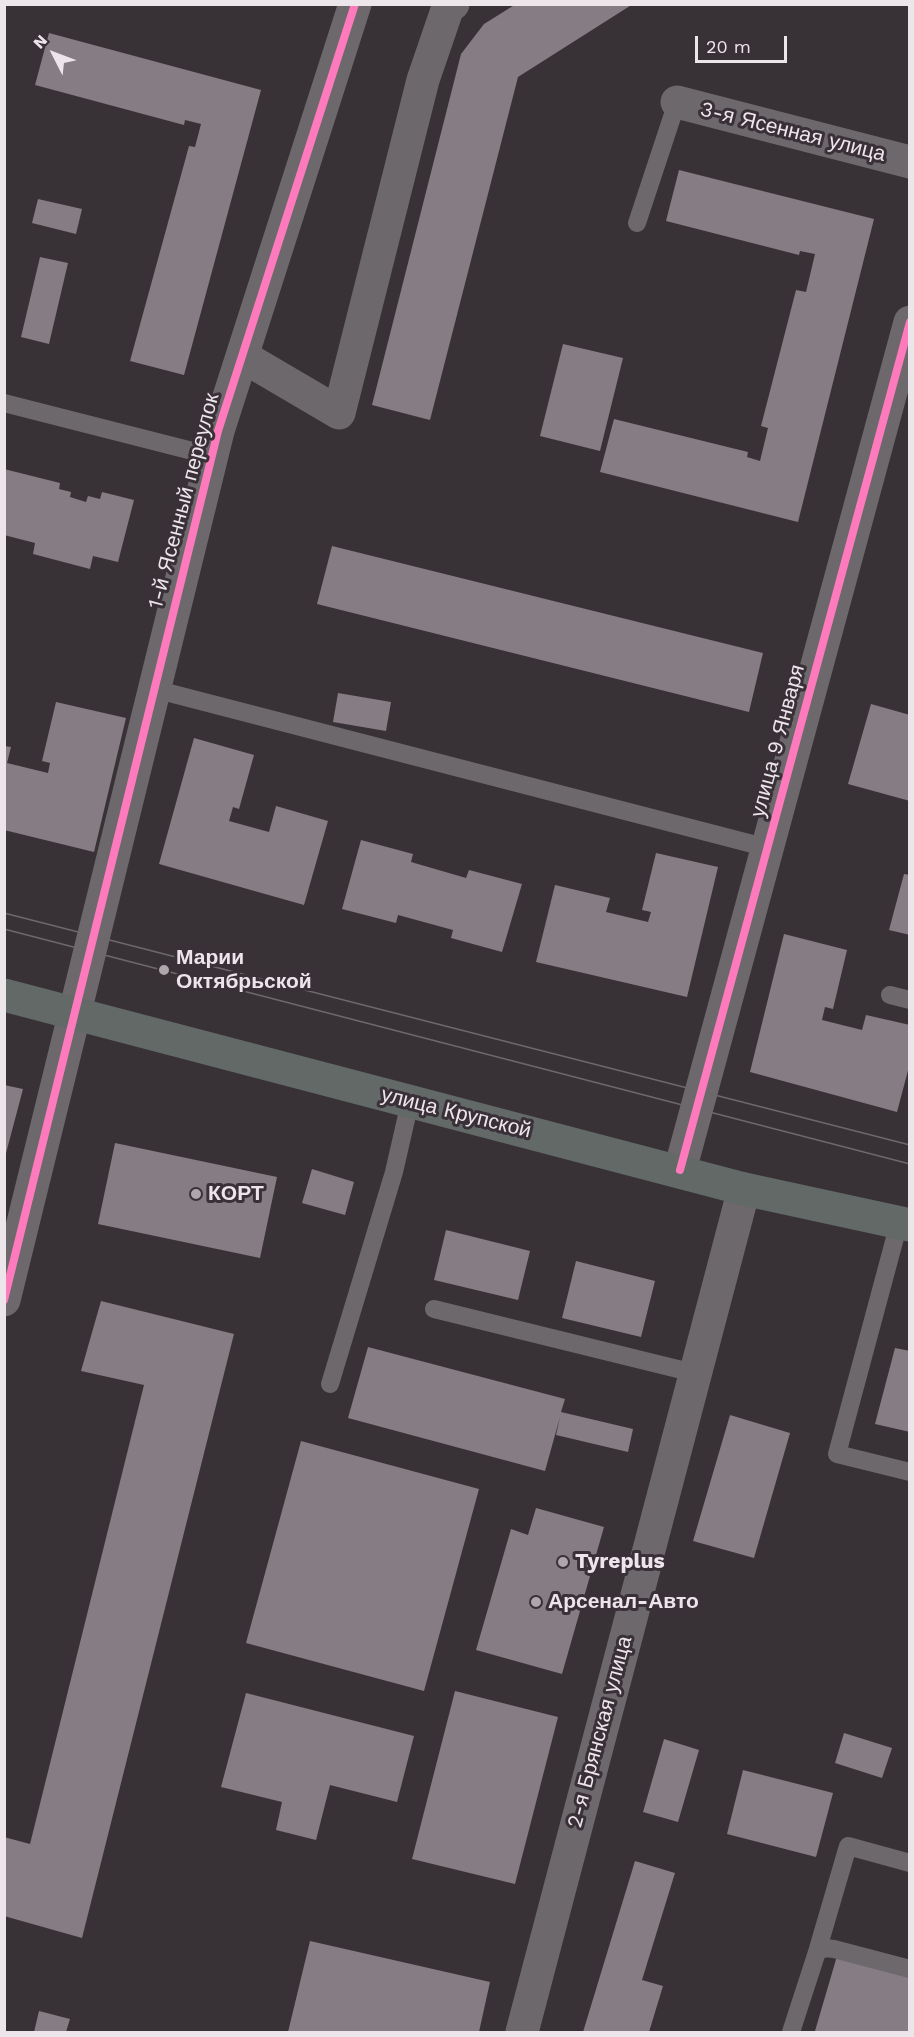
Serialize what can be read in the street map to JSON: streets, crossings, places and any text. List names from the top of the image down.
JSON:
{
  "streets": {
    "main road": ["улица Крупской"],
    "street": [
      "3-я Ясенная улица",
      "1-й Ясенный переулок",
      "улица 9 Января",
      "2-я Брянская улица"
    ]
  },
  "crossings": [
    ["1-й Ясенный переулок", "улица Крупской"],
    ["улица 9 Января", "улица Крупской"],
    ["улица Крупской", "2-я Брянская улица"]
  ],
  "places": [
    "Марии Октябрьской",
    "КОРТ",
    "Tyreplus",
    "Арсенал-Авто"
  ],
  "scale_bar": "20 m",
  "north": "top left"
}
